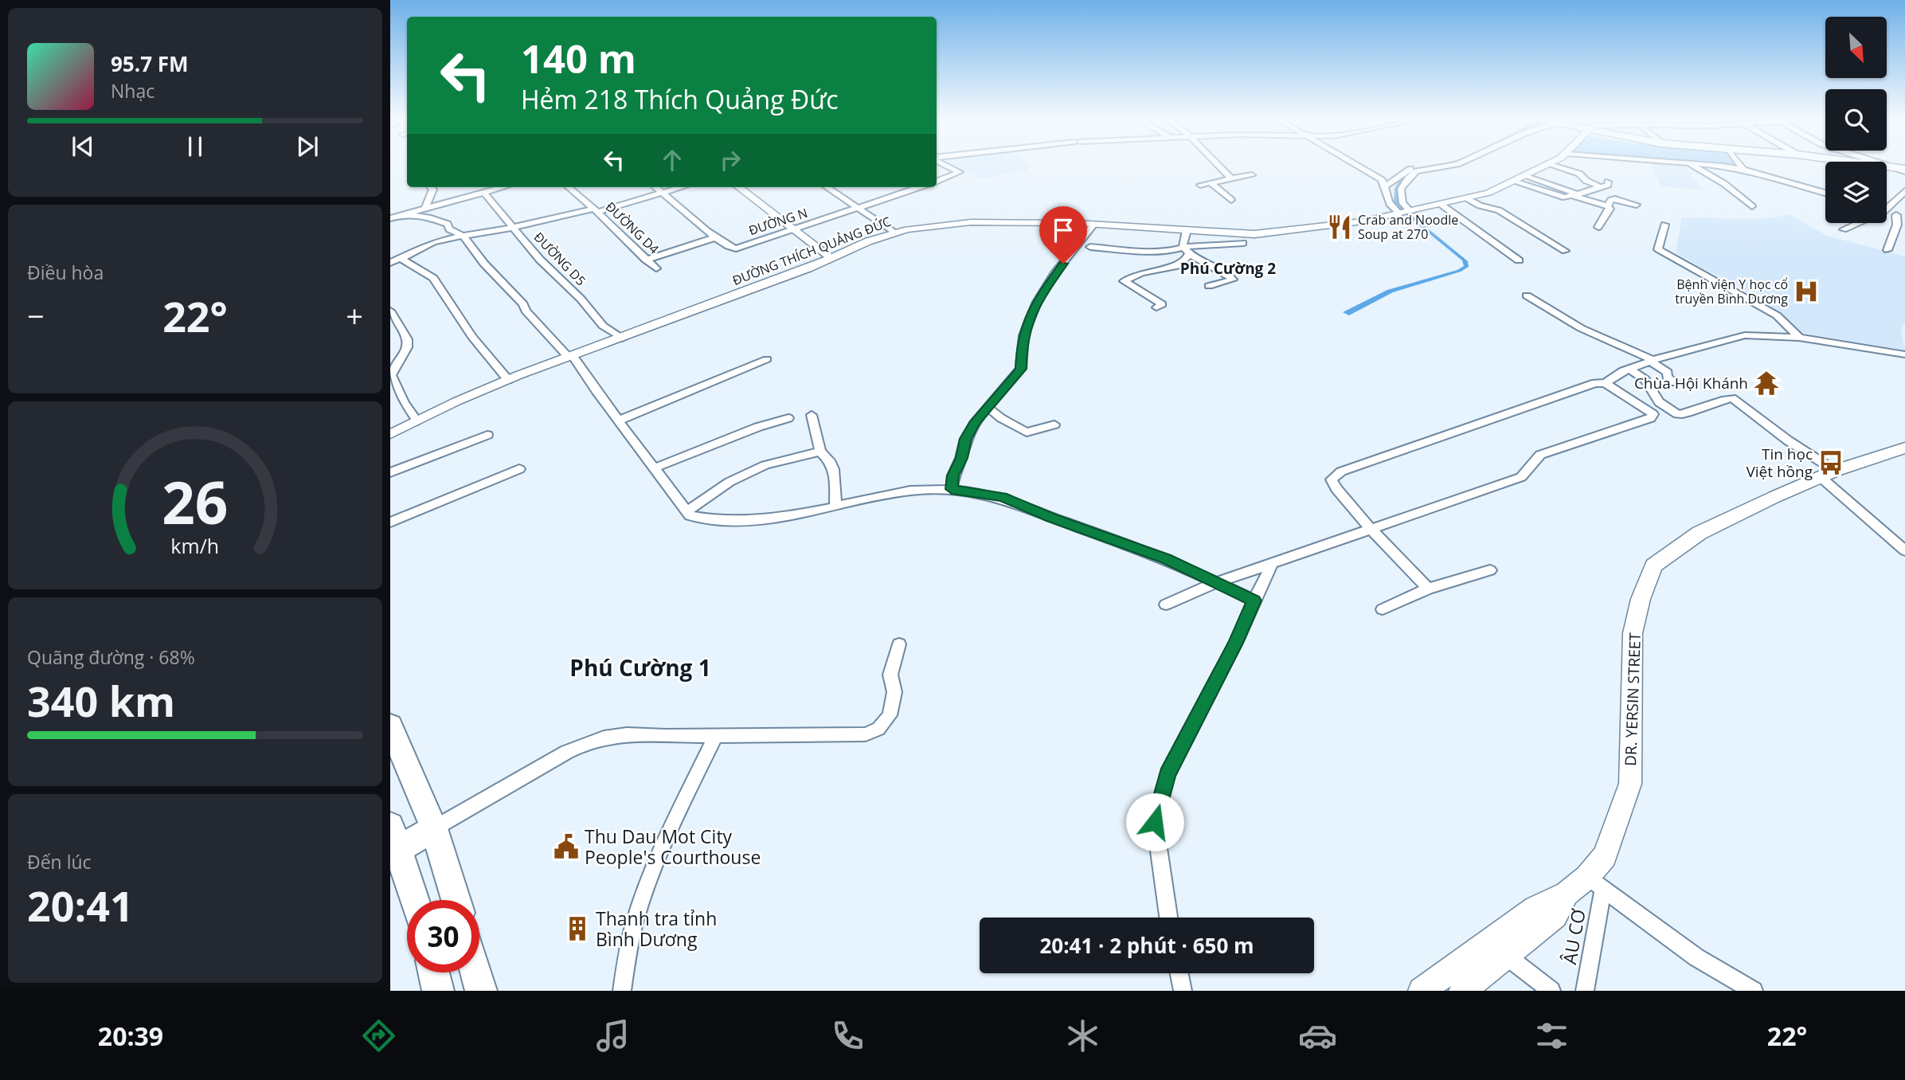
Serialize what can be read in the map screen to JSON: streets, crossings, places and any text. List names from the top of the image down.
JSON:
{
  "streets": {
    "main road": ["DR. YERSIN STREET"],
    "street": [
      "ĐƯỜNG N",
      "ĐƯỜNG D4",
      "ĐƯỜNG THÍCH QUẢNG ĐỨC",
      "ĐƯỜNG D5",
      "ÂU CƠ"
    ]
  },
  "crossings": [
    ["ĐƯỜNG THÍCH QUẢNG ĐỨC", "ĐƯỜNG D5"]
  ],
  "districts": ["Phú Cường 2", "Phú Cường 1"],
  "places": {
    "restaurant": ["Crab and Noodle Soup at 270"],
    "hospital": ["Bệnh viện Y học cổ truyền Bình Dương"],
    "temple": ["Chùa Hội Khánh"],
    "bus stop": ["Tin học Việt hồng"],
    "public building": ["Thu Dau Mot City People's Courthouse"],
    "building": ["Thanh tra tỉnh Bình Dương"]
  },
  "north": "bottom right",
  "page": {
    "turn": ["140 m", "Hẻm 218 Thích Quảng Đức"],
    "song": ["95.7 FM", "Nhạc"],
    "tile": [
      "Điều hòa",
      ["Quãng đường · 68%", "340 km"],
      ["Đến lúc", "20:41"]
    ],
    "heat": ["−", "22°", "+"],
    "limit": "30",
    "trip": "20:41 · 2 phút · 650 m",
    "tabs": ["20:39", "22°"],
    "gauge": ["26", "km/h"]
  }
}
